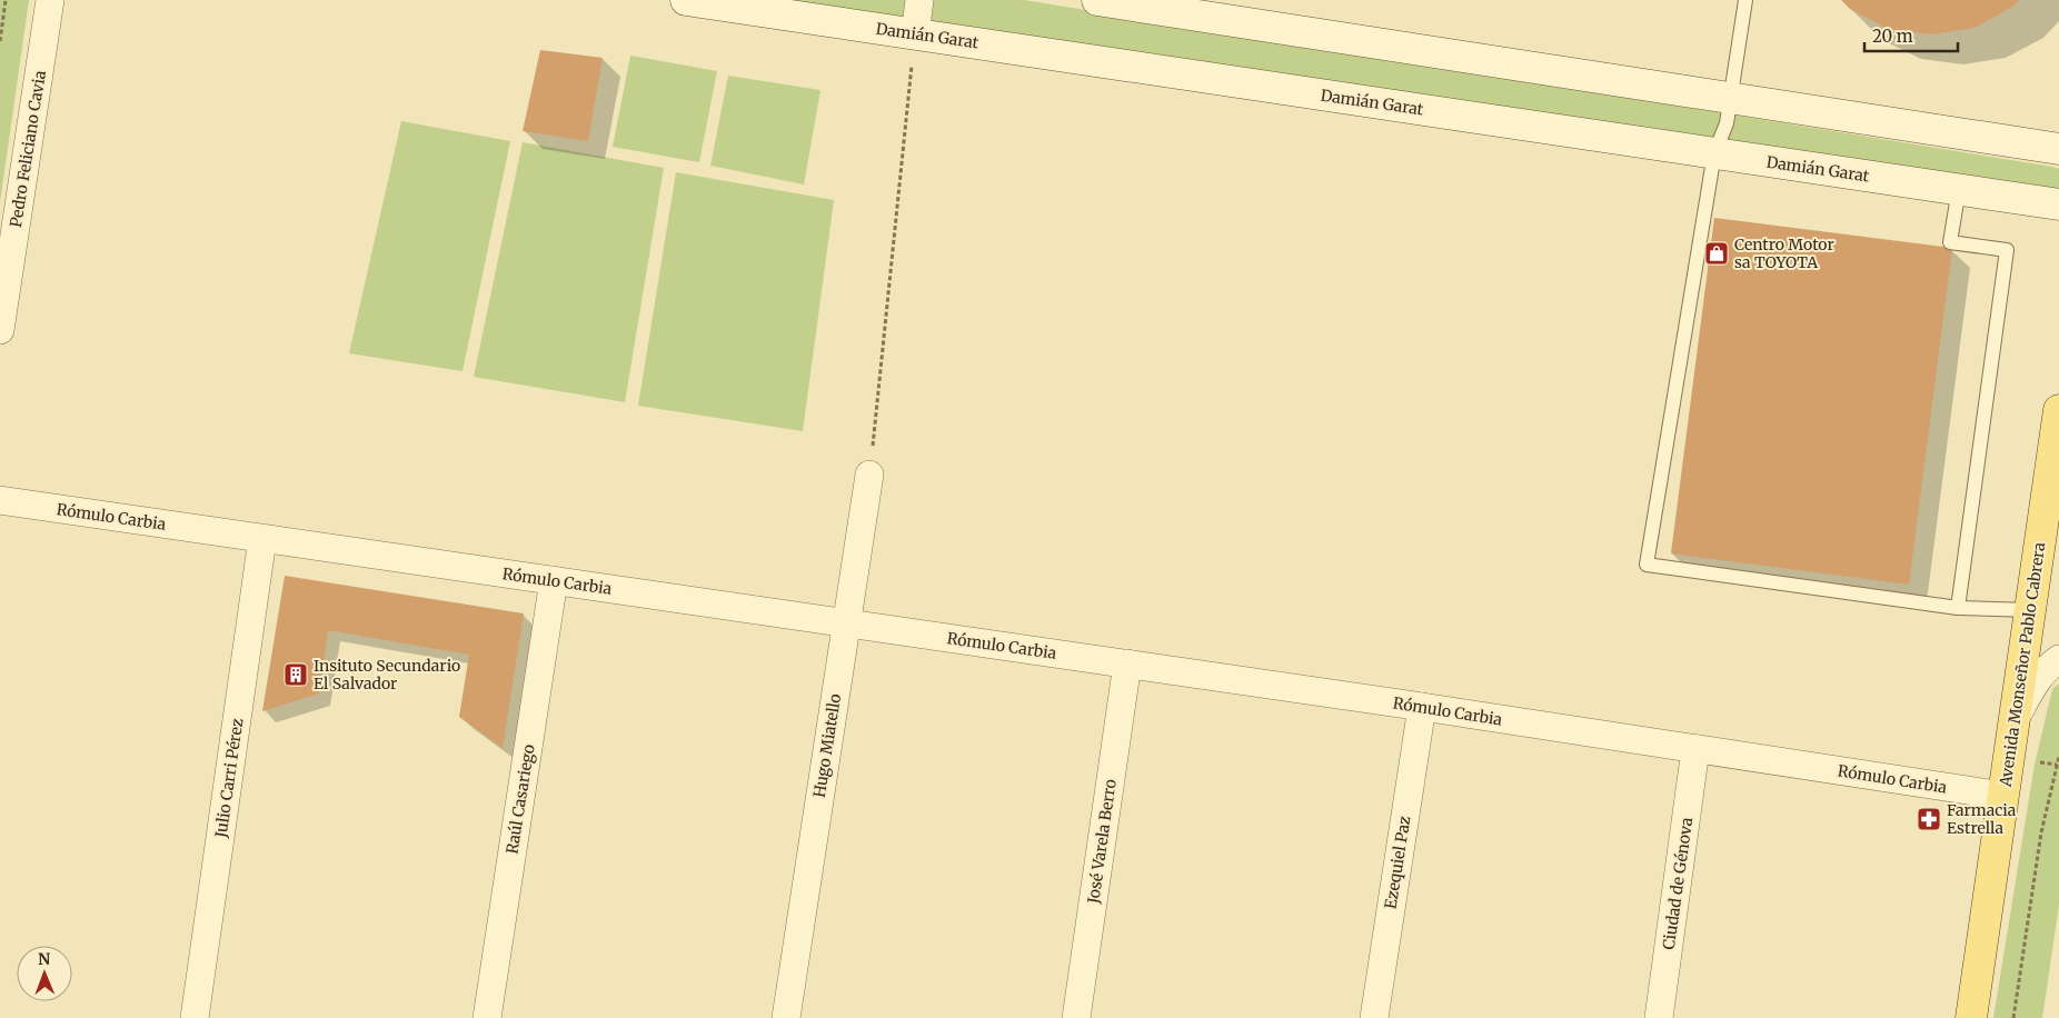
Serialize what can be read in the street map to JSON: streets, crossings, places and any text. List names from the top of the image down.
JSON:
{
  "streets": {
    "main road": ["Damián Garat", "Avenida Monseñor Pablo Cabrera"],
    "street": [
      "Pedro Feliciano Cavia",
      "Rómulo Carbia",
      "Hugo Miatello",
      "Julio Carri Pérez",
      "Raúl Casariego",
      "José Varela Berro",
      "Ezequiel Paz",
      "Ciudad de Génova"
    ]
  },
  "crossings": [
    ["Rómulo Carbia", "Avenida Monseñor Pablo Cabrera"],
    ["Rómulo Carbia", "Hugo Miatello"],
    ["Rómulo Carbia", "Julio Carri Pérez"],
    ["Rómulo Carbia", "Raúl Casariego"],
    ["Rómulo Carbia", "José Varela Berro"],
    ["Rómulo Carbia", "Ezequiel Paz"],
    ["Rómulo Carbia", "Ciudad de Génova"]
  ],
  "places": {
    "shop": ["Centro Motor sa TOYOTA"],
    "building": ["Insituto Secundario El Salvador"],
    "pharmacy": ["Farmacia Estrella"]
  },
  "scale_bar": "20 m",
  "north": "top"
}
